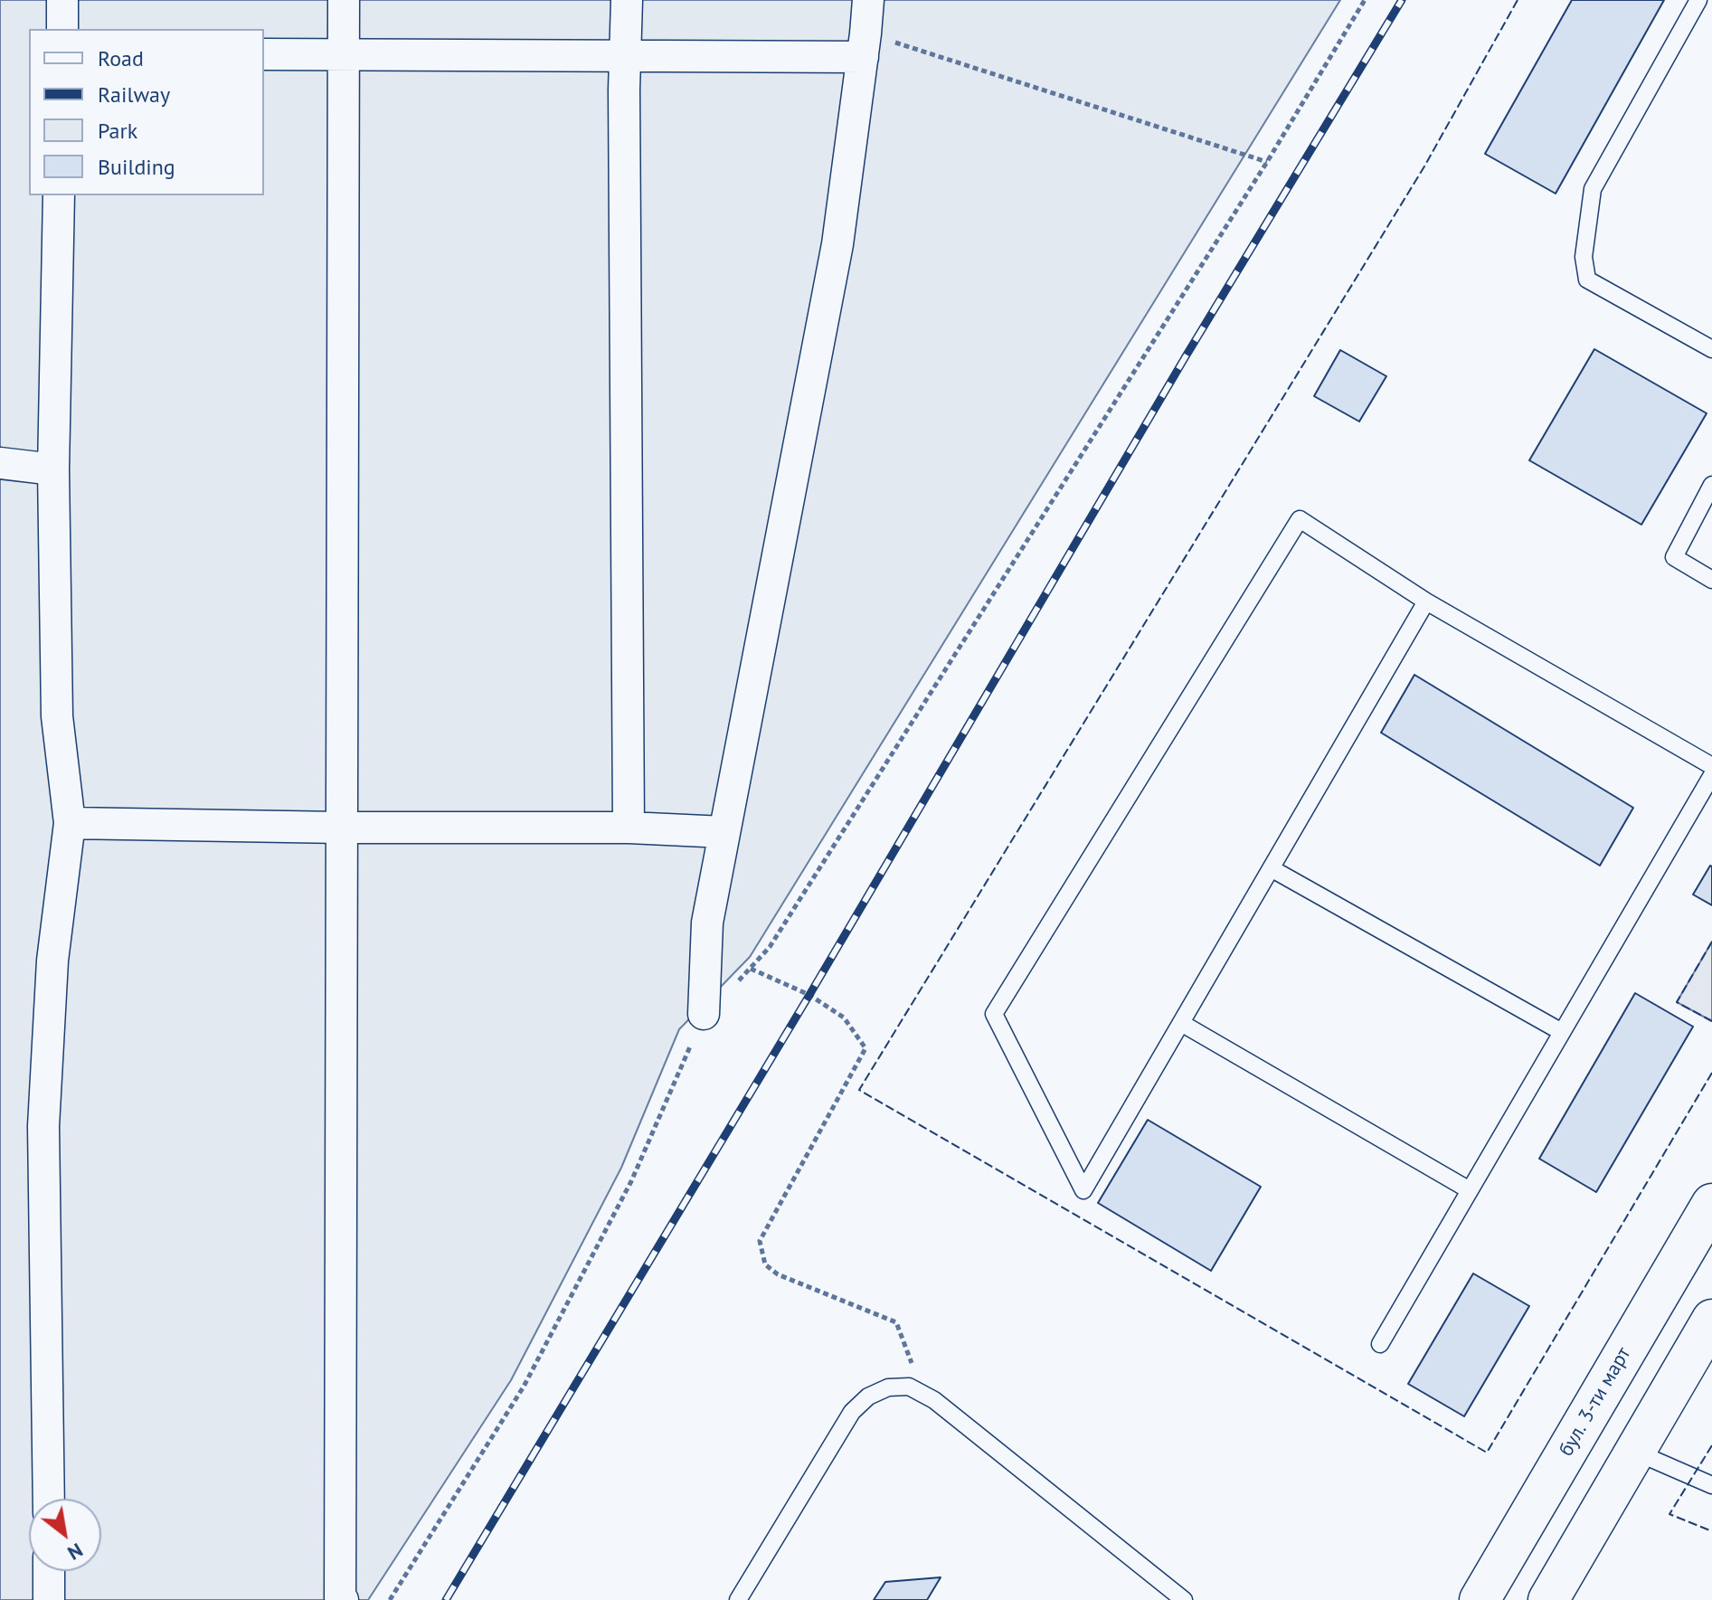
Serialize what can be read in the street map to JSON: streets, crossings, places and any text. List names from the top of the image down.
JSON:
{
  "streets": {
    "main road": ["бул. 3-ти март"]
  },
  "legend": [
    "Road",
    "Railway",
    "Park",
    "Building"
  ],
  "north": "bottom right"
}
